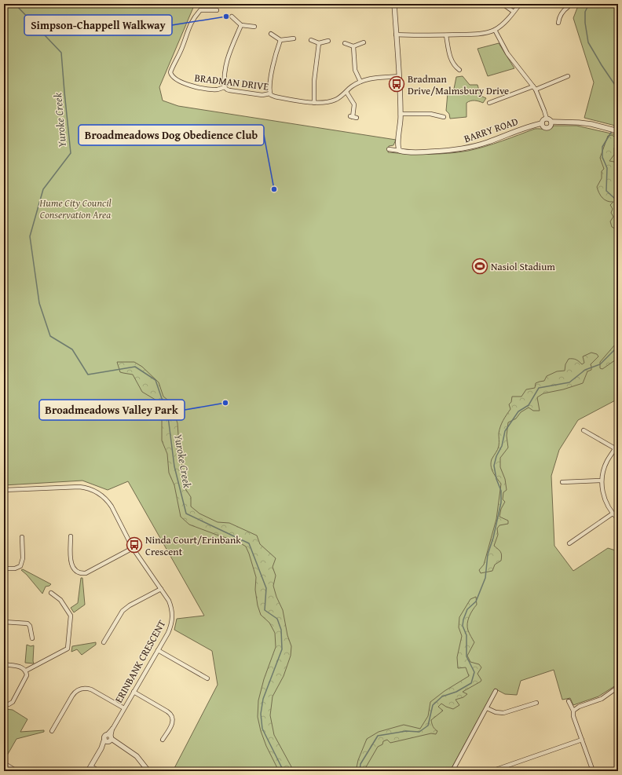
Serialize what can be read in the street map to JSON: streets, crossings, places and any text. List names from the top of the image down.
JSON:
{
  "streets": {
    "street": ["BRADMAN DRIVE", "BARRY ROAD", "ERINBANK CRESCENT"]
  },
  "water": ["Yuroke Creek"],
  "parks": ["Hume City Council Conservation Area"],
  "places": {
    "other": ["Simpson-Chappell Walkway", "Broadmeadows Dog Obedience Club", "Broadmeadows Valley Park"],
    "bus stop": ["Bradman Drive/Malmsbury Drive", "Ninda Court/Erinbank Crescent"],
    "sports": ["Nasiol Stadium"]
  }
}
